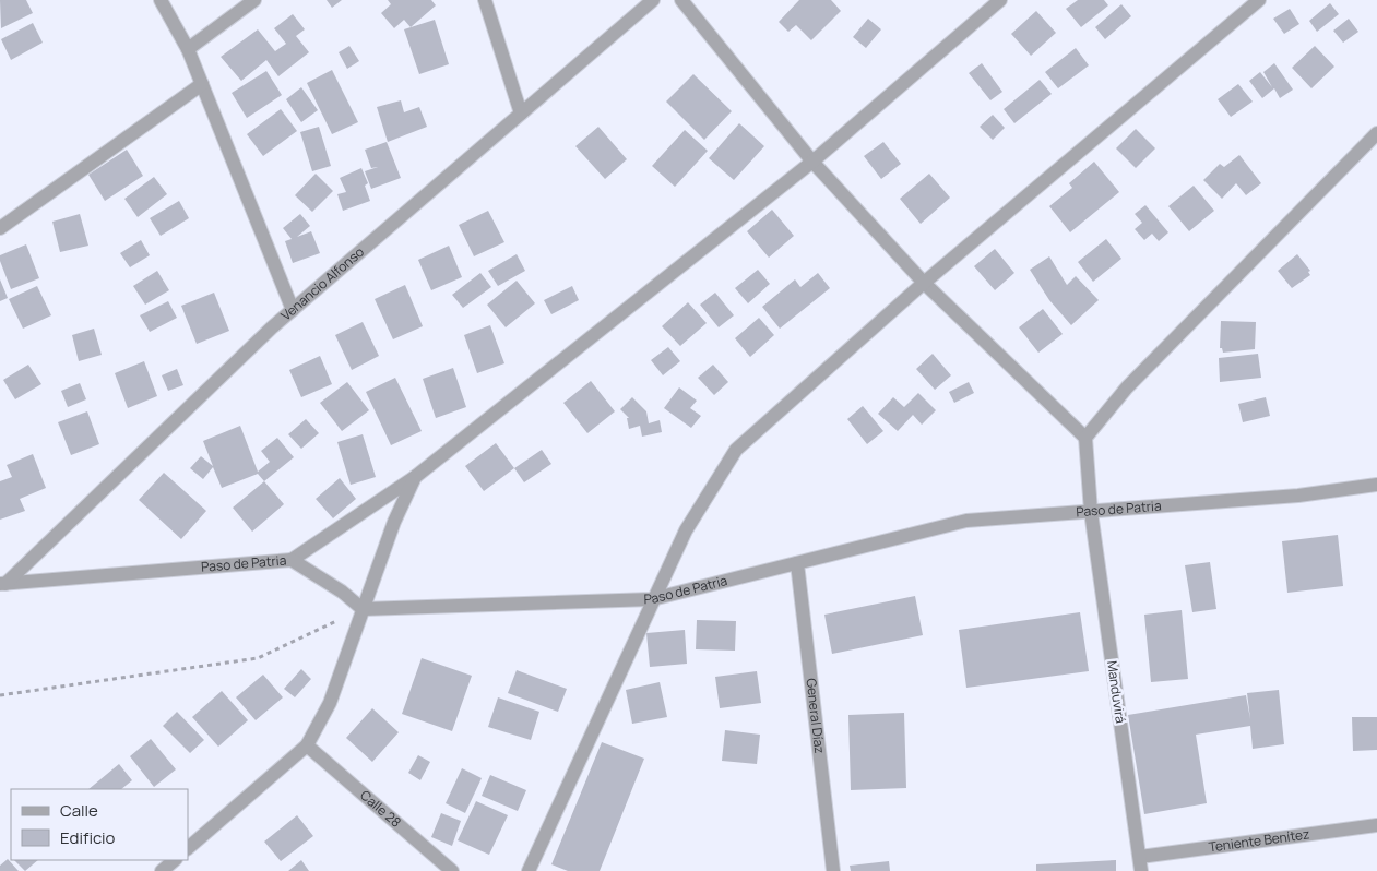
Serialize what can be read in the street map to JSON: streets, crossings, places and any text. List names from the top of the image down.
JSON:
{
  "streets": {
    "street": [
      "Venancio Alfonso",
      "Paso de Patria",
      "Manduvirá",
      "General Díaz",
      "Calle 28",
      "Teniente Benítez"
    ]
  },
  "crossings": [
    ["Venancio Alfonso", "Paso de Patria"],
    ["Paso de Patria", "Manduvirá"],
    ["Paso de Patria", "General Díaz"],
    ["Manduvirá", "Teniente Benítez"]
  ],
  "legend": ["Calle", "Edificio"]
}
